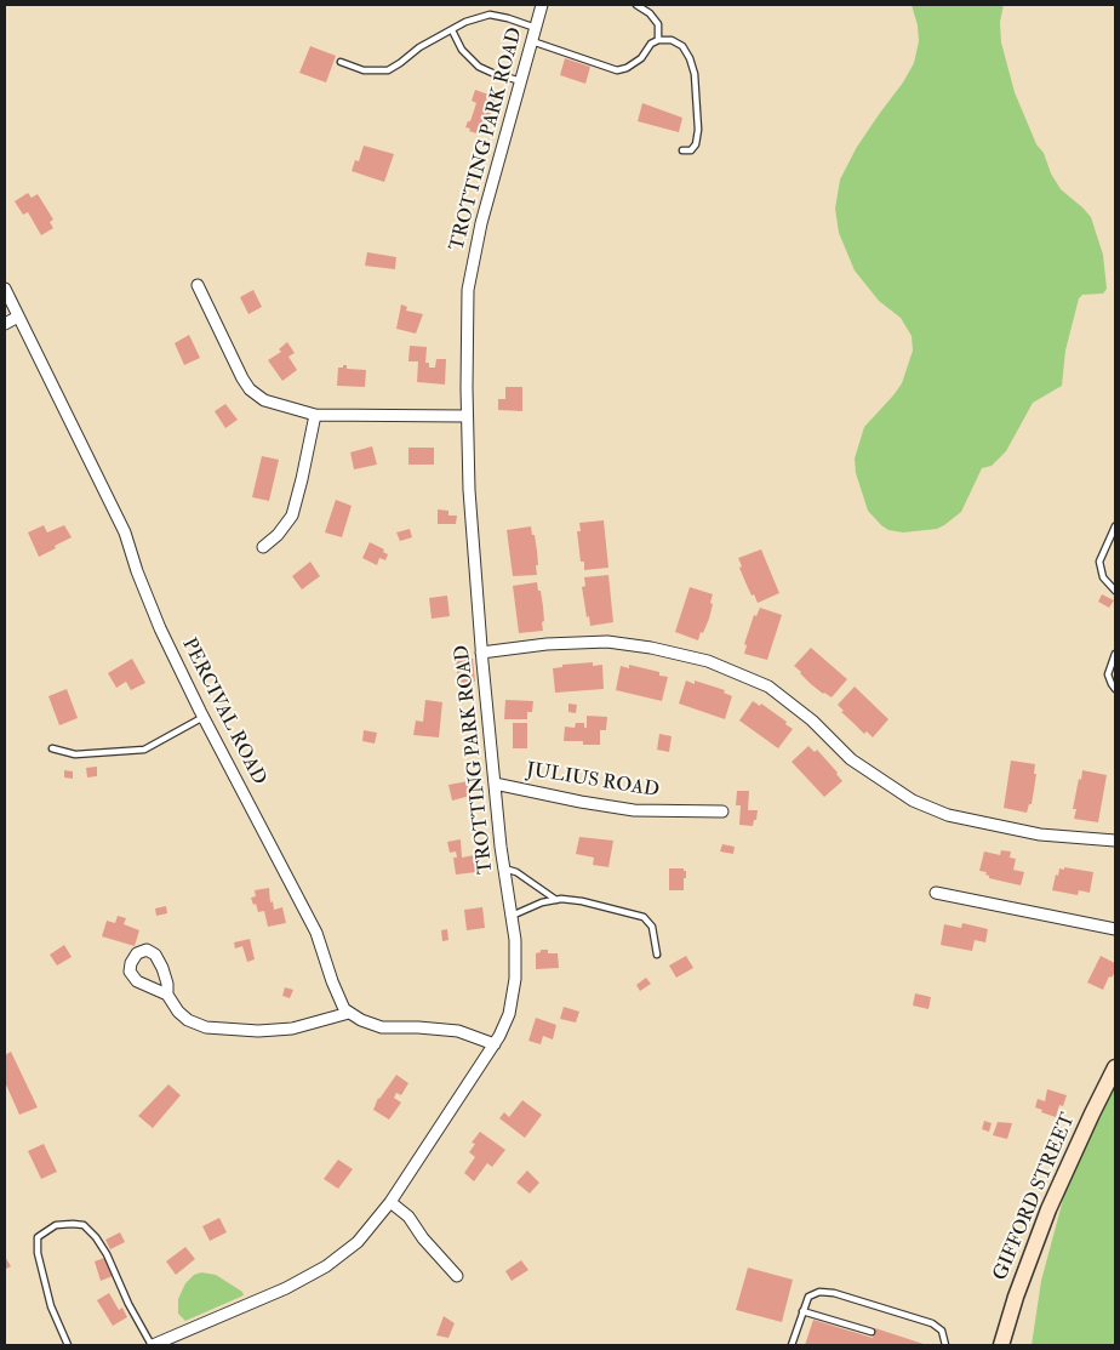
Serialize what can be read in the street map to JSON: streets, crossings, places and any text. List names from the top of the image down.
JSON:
{
  "streets": {
    "main road": ["GIFFORD STREET"],
    "street": ["TROTTING PARK ROAD", "PERCIVAL ROAD", "JULIUS ROAD"]
  },
  "crossings": [
    ["TROTTING PARK ROAD", "JULIUS ROAD"]
  ]
}
